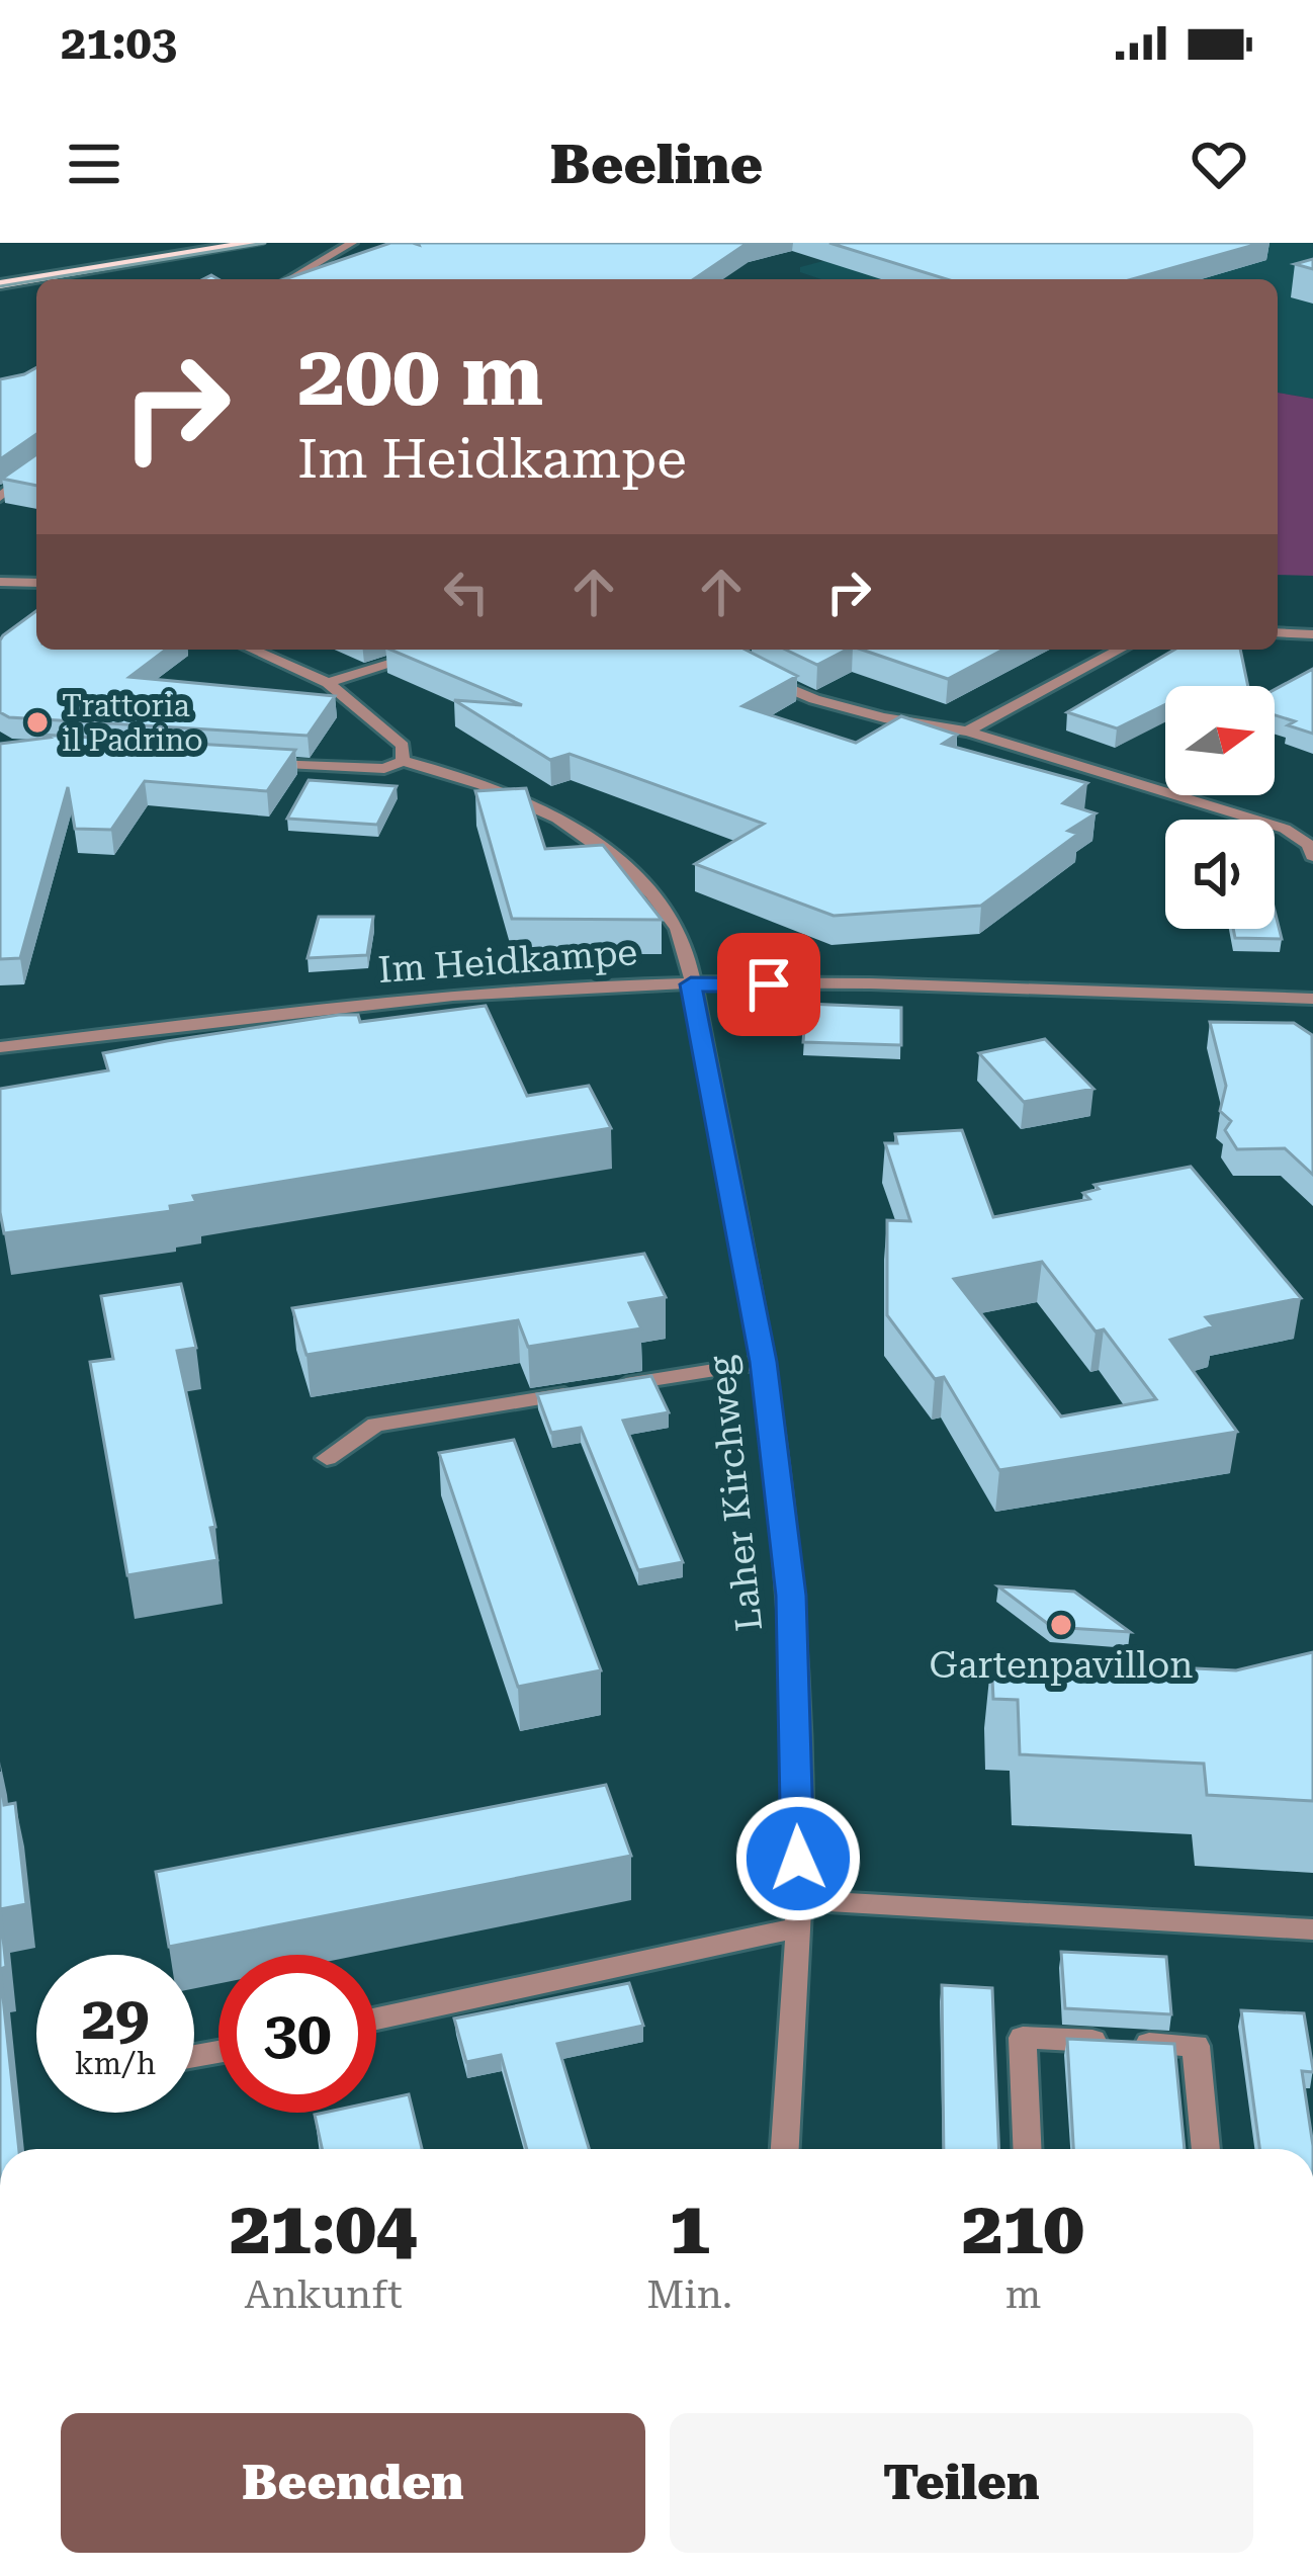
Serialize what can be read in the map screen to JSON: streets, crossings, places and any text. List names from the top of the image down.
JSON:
{
  "streets": {
    "street": ["Im Heidkampe", "Laher Kirchweg"]
  },
  "crossings": [
    ["Im Heidkampe", "Laher Kirchweg"]
  ],
  "places": ["Trattoria il Padrino", "Gartenpavillon"],
  "north": "right",
  "page": {
    "status": "21:03",
    "header": "Beeline",
    "turn": ["200 m", "Im Heidkampe"],
    "speed": "29 km/h",
    "limit": "30",
    "eta": [
      "21:04",
      "Ankunft",
      "1",
      "Min.",
      "210",
      "m"
    ],
    "buttons": ["Beenden", "Teilen"]
  }
}
